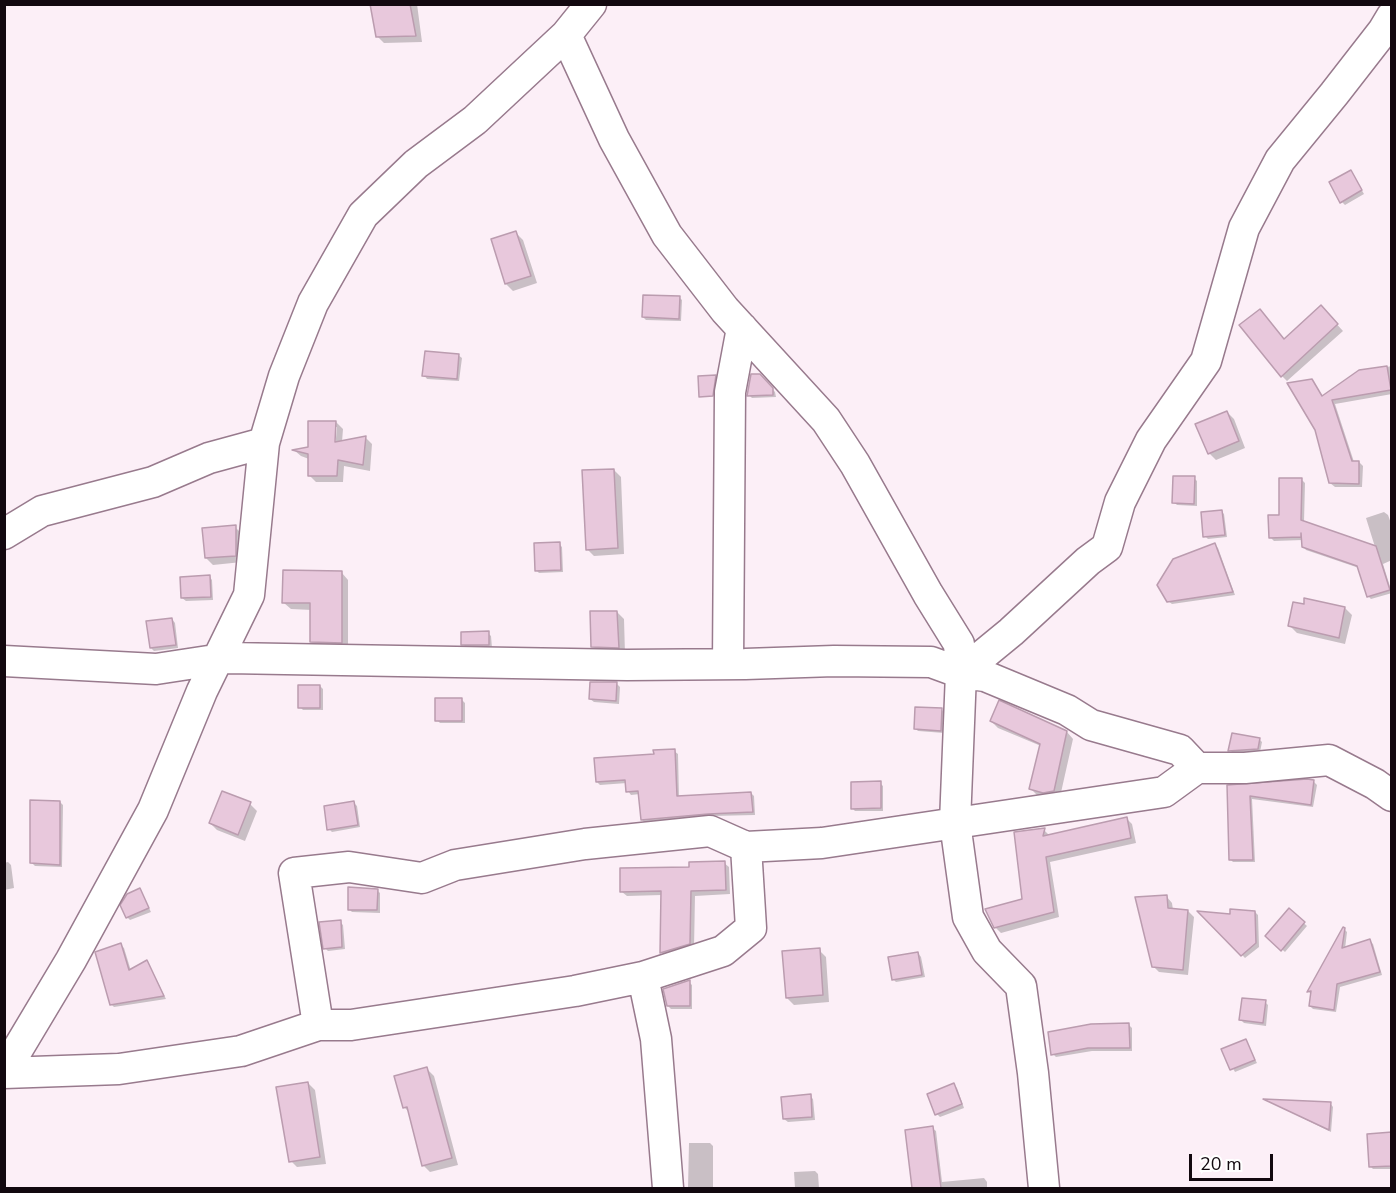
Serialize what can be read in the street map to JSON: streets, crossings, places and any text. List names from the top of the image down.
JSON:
{
  "scale_bar": "20 m"
}
